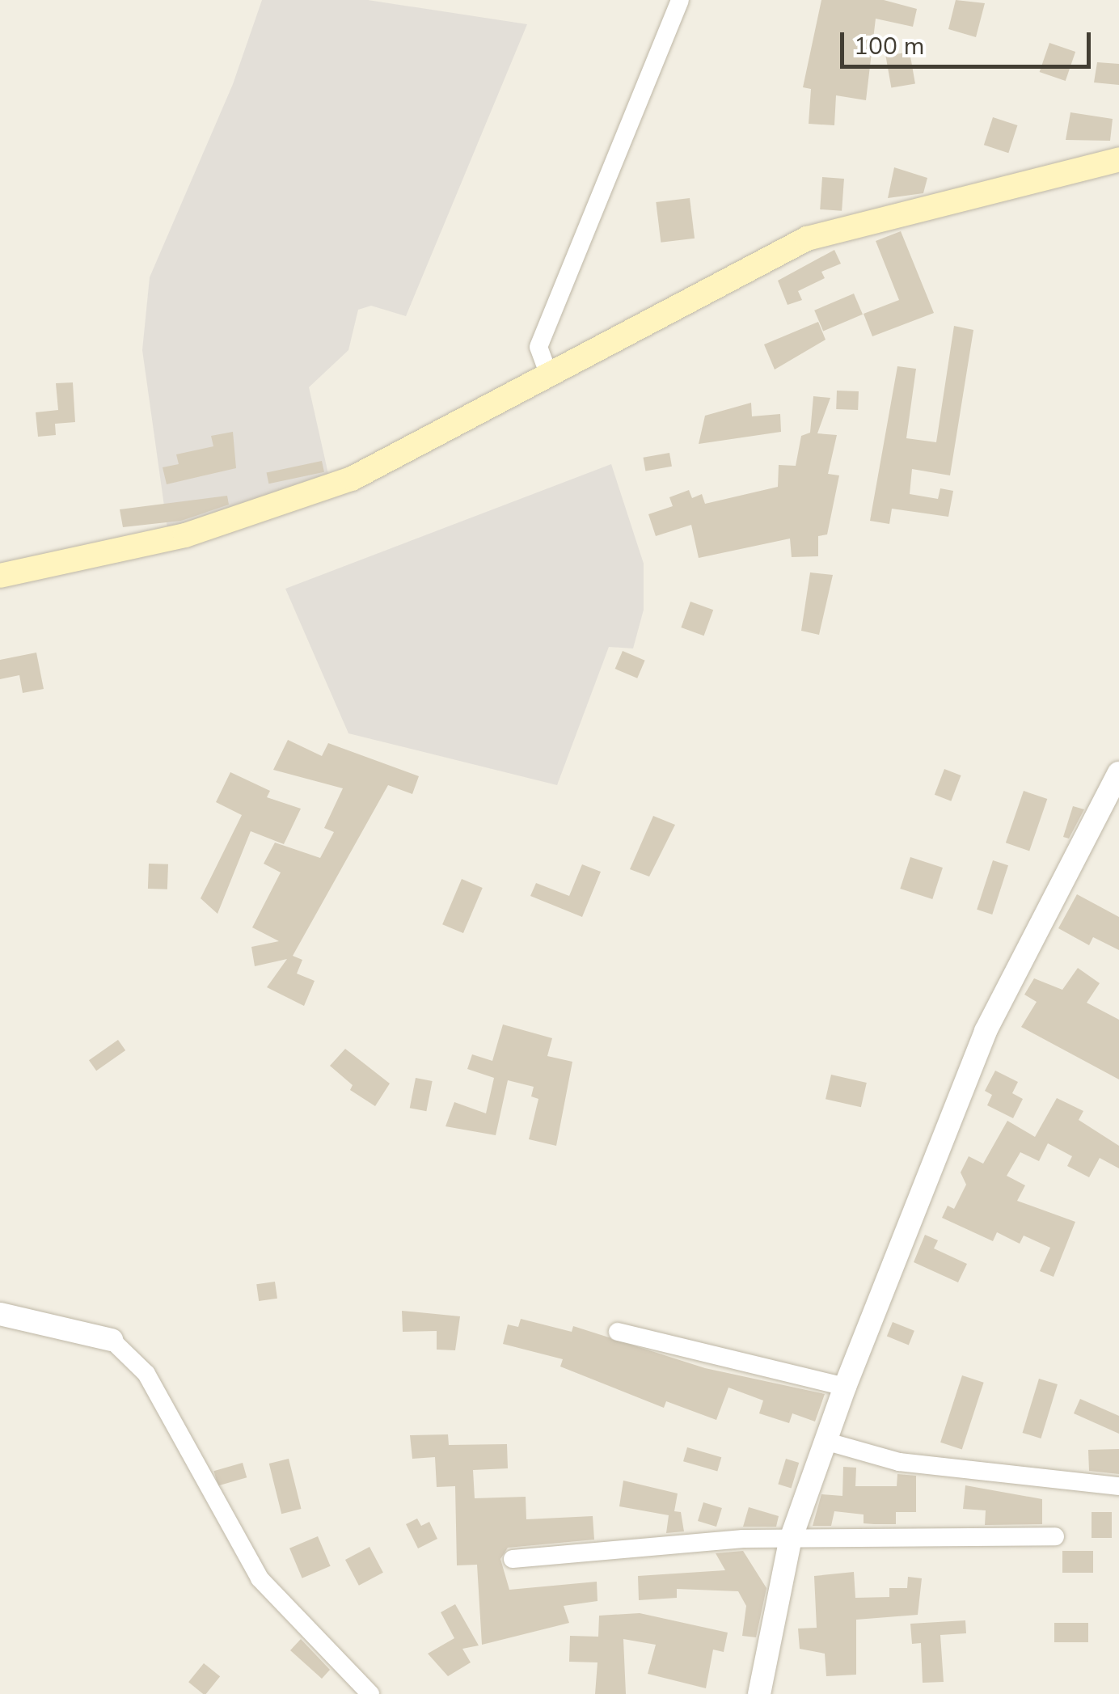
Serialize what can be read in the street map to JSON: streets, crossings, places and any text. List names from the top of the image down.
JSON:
{
  "scale_bar": "100 m"
}
